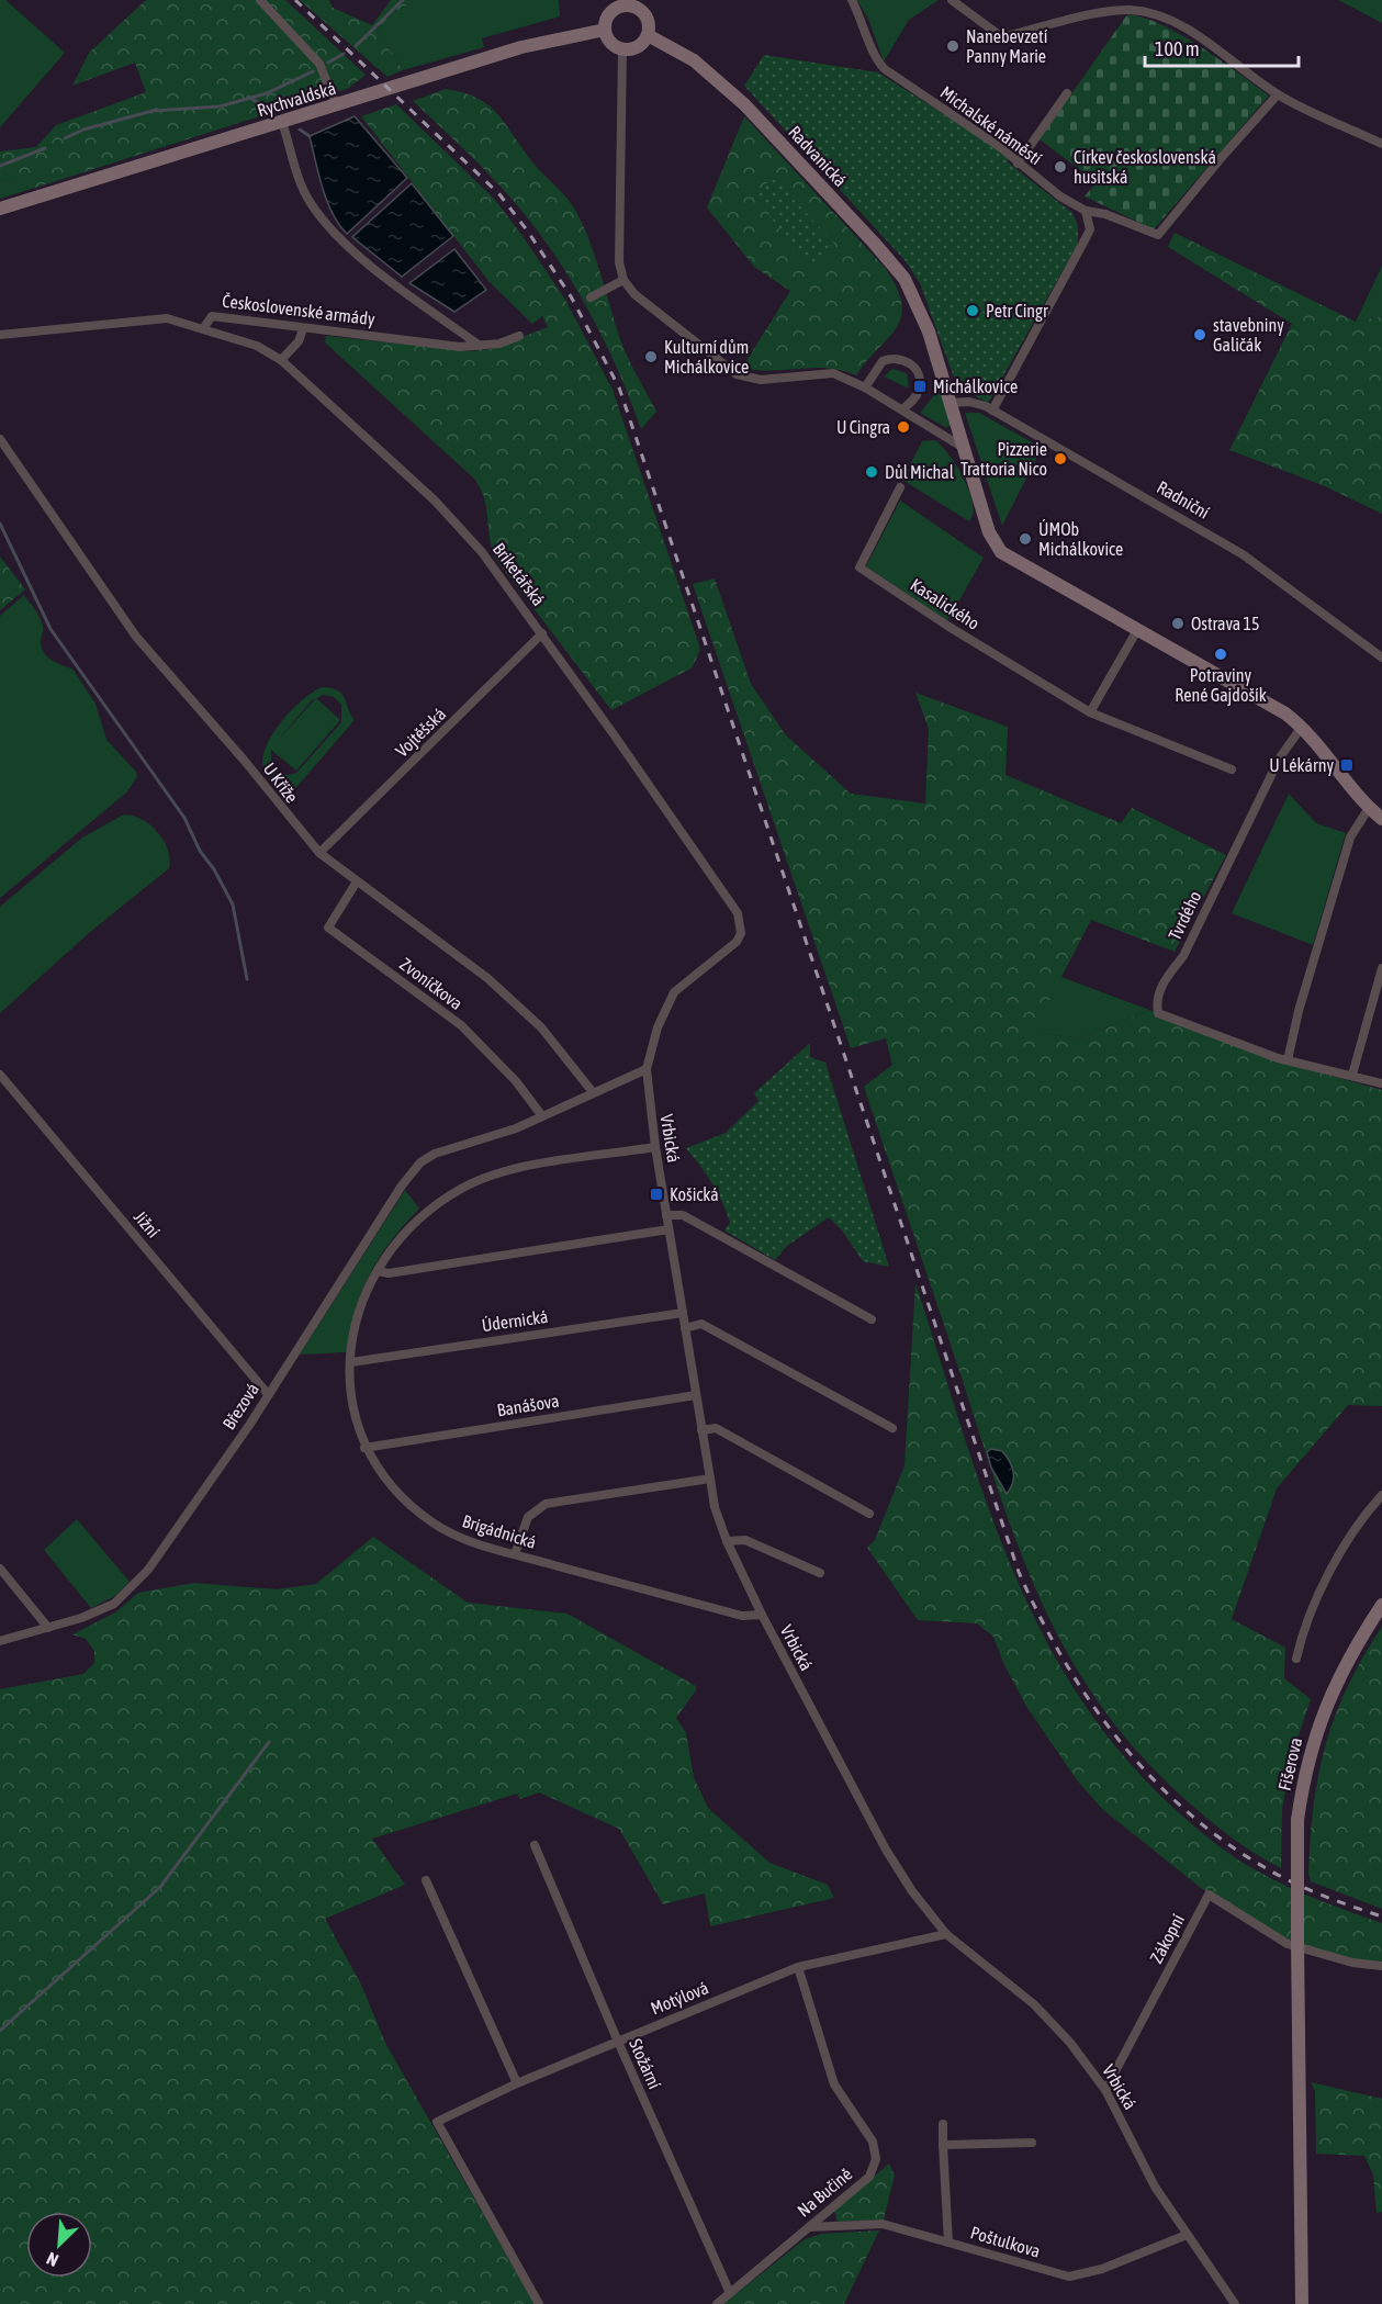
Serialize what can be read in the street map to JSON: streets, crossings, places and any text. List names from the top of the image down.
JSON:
{
  "streets": {
    "street": [
      "Rychvaldská",
      "Michalské náměstí",
      "Radvanická",
      "Československé armády",
      "Radniční",
      "Briketářská",
      "Kasalického",
      "Vojtěšská",
      "U Kříže",
      "Tvrdého",
      "Zvoníčkova",
      "Vrbická",
      "Jižní",
      "Údernická",
      "Banášova",
      "Březová",
      "Brigádnická",
      "Fišerova",
      "Zákopní",
      "Motýlová",
      "Stožární",
      "Na Bučině",
      "Poštulkova"
    ]
  },
  "crossings": [
    ["Rychvaldská", "Radvanická"],
    ["Radvanická", "Radniční"],
    ["Československé armády", "Briketářská"],
    ["Briketářská", "Vojtěšská"],
    ["Briketářská", "Vrbická"],
    ["Vojtěšská", "U Kříže"],
    ["U Kříže", "Zvoníčkova"],
    ["Zvoníčkova", "Březová"],
    ["Vrbická", "Údernická"],
    ["Vrbická", "Banášova"],
    ["Vrbická", "Brigádnická"],
    ["Vrbická", "Zákopní"],
    ["Vrbická", "Motýlová"],
    ["Vrbická", "Poštulkova"],
    ["Jižní", "Březová"],
    ["Údernická", "Brigádnická"],
    ["Banášova", "Brigádnická"],
    ["Fišerova", "Zákopní"],
    ["Motýlová", "Stožární"],
    ["Motýlová", "Na Bučině"],
    ["Stožární", "Na Bučině"],
    ["Na Bučině", "Poštulkova"]
  ],
  "places": {
    "other": [
      "Nanebevzetí Panny Marie",
      "Církev československá husitská",
      "Petr Cingr",
      "stavebniny Galičák",
      "Kulturní dům Michálkovice",
      "U Cingra",
      "Pizzerie Trattoria Nico",
      "Důl Michal",
      "ÚMOb Michálkovice",
      "Ostrava 15",
      "Potraviny René Gajdošík"
    ],
    "transit": ["Michálkovice", "U Lékárny", "Košická"]
  },
  "scale_bar": "100 m",
  "north": "bottom left"
}
